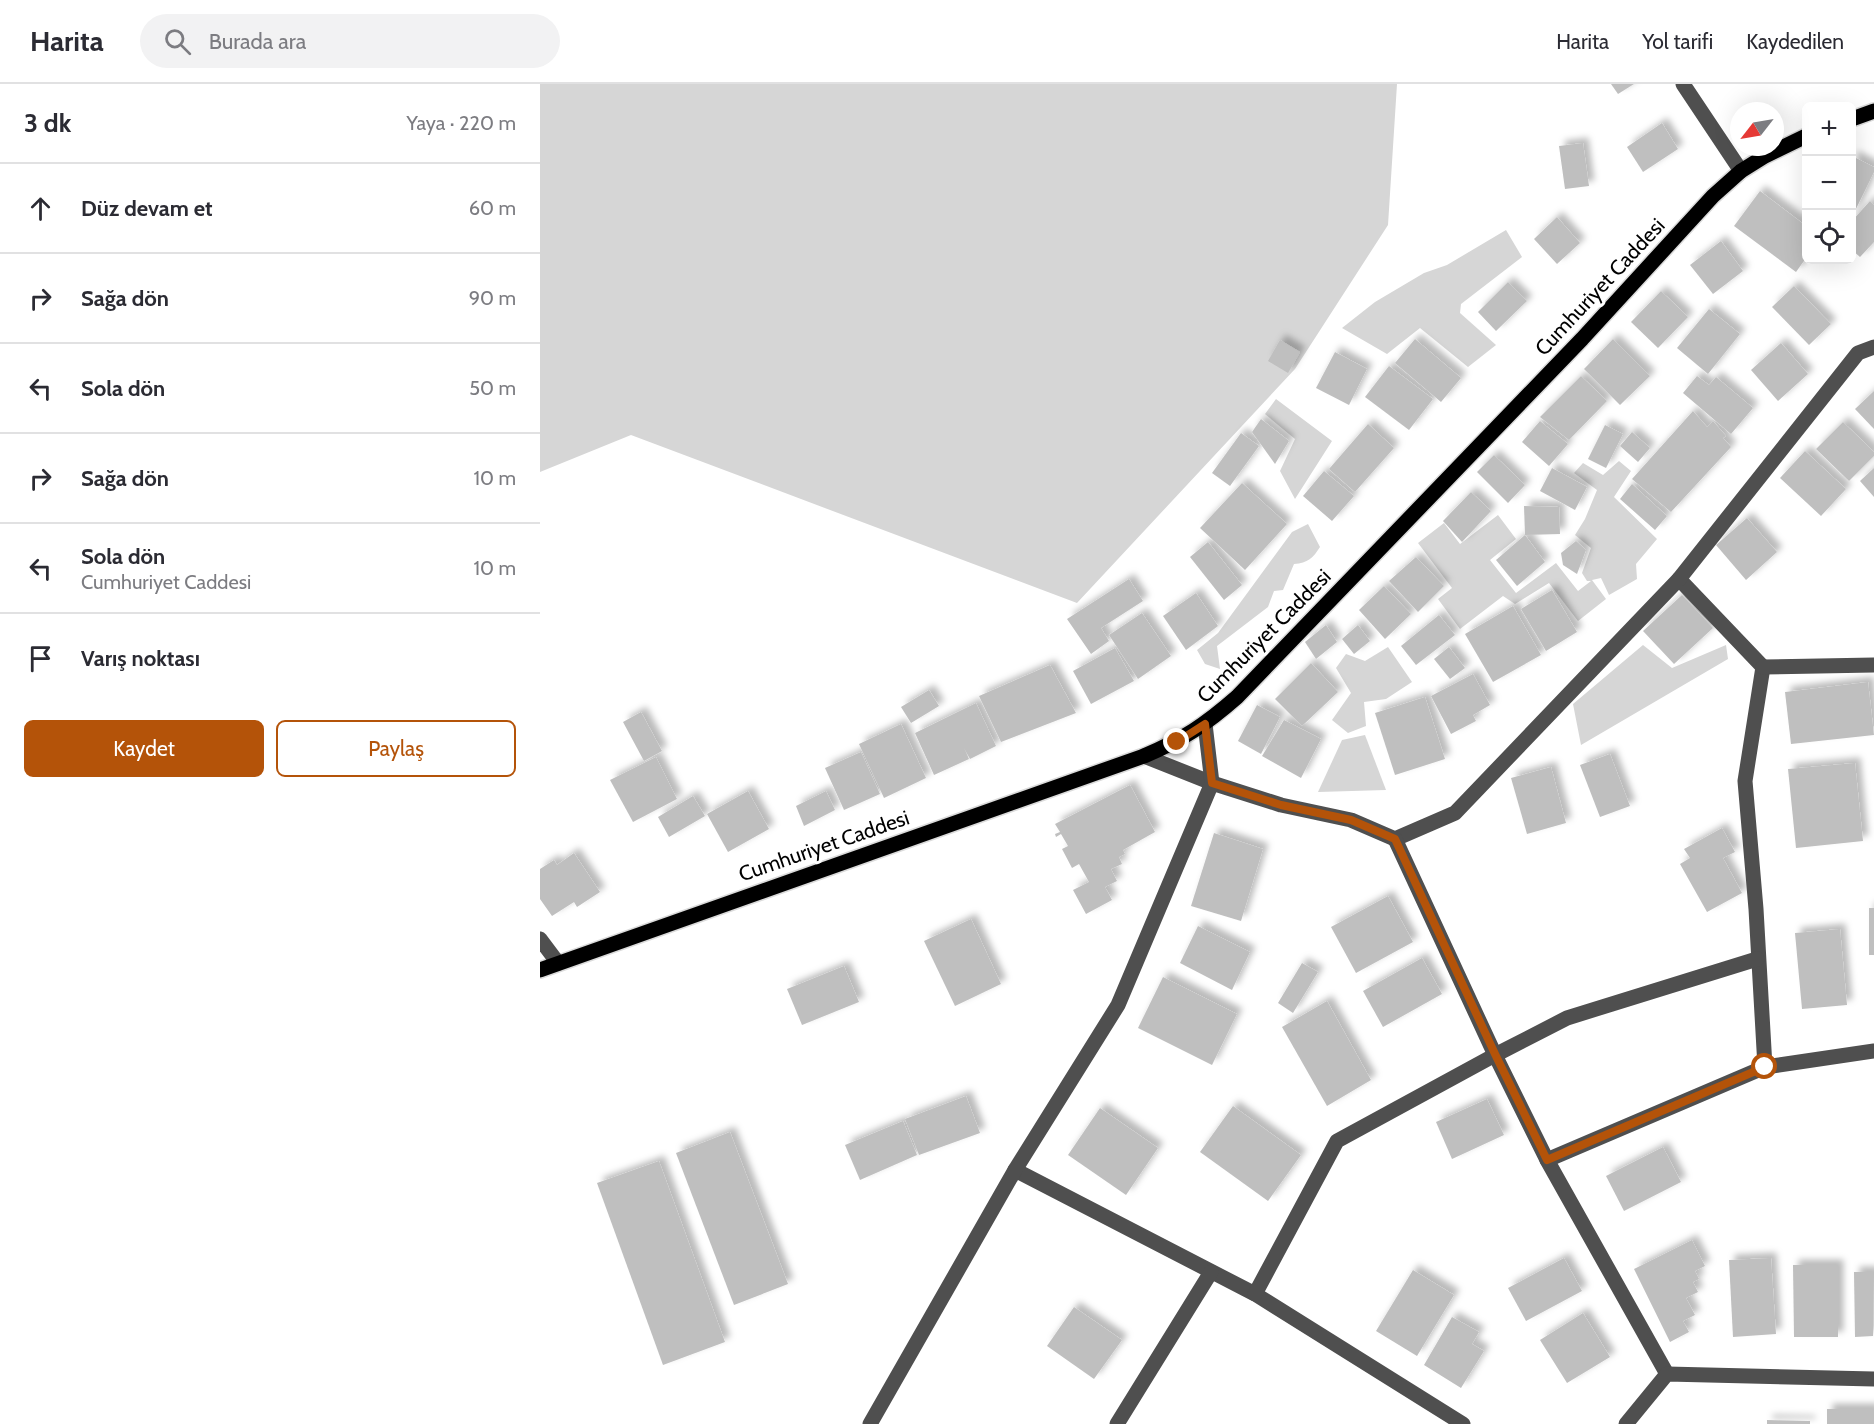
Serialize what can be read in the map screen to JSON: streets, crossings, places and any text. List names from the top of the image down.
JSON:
{
  "streets": {
    "main road": ["Cumhuriyet Caddesi"]
  },
  "north": "bottom left",
  "page": {
    "header": "Harita",
    "search": "Burada ara",
    "nav": ["Harita", "Yol tarifi", "Kaydedilen"],
    "heading": ["3 dk", "Yaya · 220 m"],
    "map_buttons": ["+", "−"],
    "list": [
      ["Düz devam et", "60 m"],
      ["Sağa dön", "90 m"],
      ["Sola dön", "50 m"],
      ["Sağa dön", "10 m"],
      ["Sola dön", "Cumhuriyet Caddesi", "10 m"],
      "Varış noktası"
    ],
    "buttons": ["Kaydet", "Paylaş"]
  }
}
